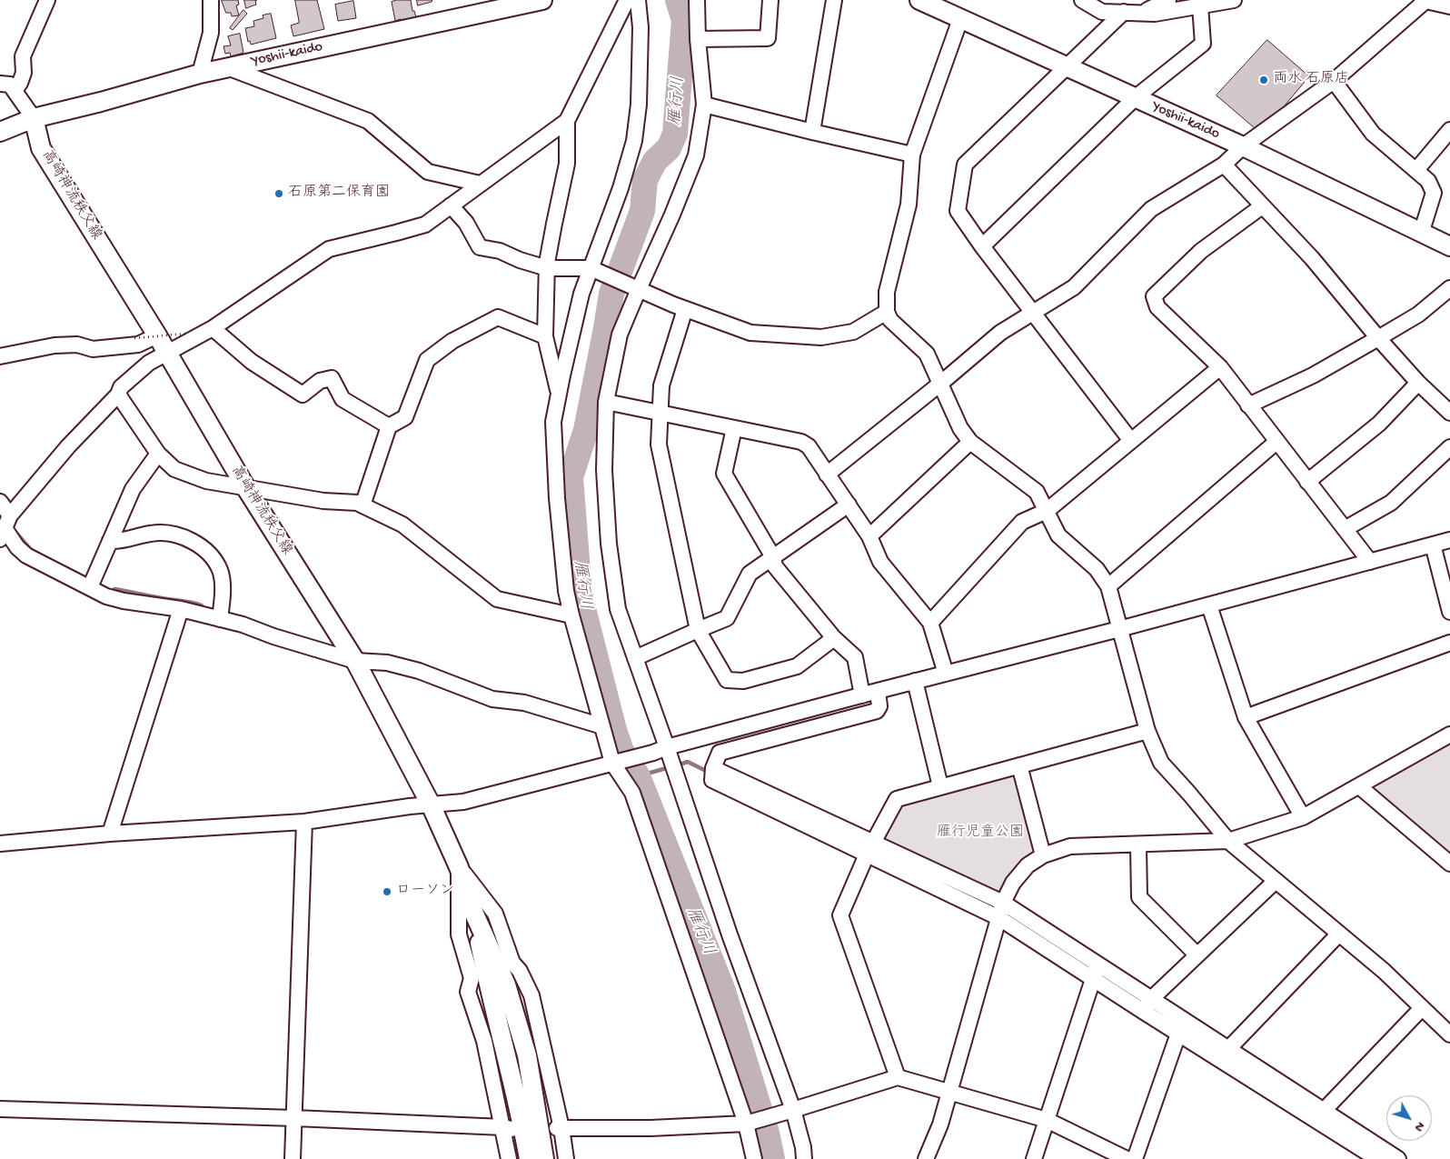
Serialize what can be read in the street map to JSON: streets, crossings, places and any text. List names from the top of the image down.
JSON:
{
  "streets": {
    "main road": ["Yoshii-kaido", "高崎神流秩父線"]
  },
  "crossings": [
    ["Yoshii-kaido", "高崎神流秩父線"]
  ],
  "water": ["雁行川"],
  "parks": ["雁行児童公園"],
  "places": ["両水 石原店", "石原第二保育園", "ローソン"],
  "north": "bottom right"
}
